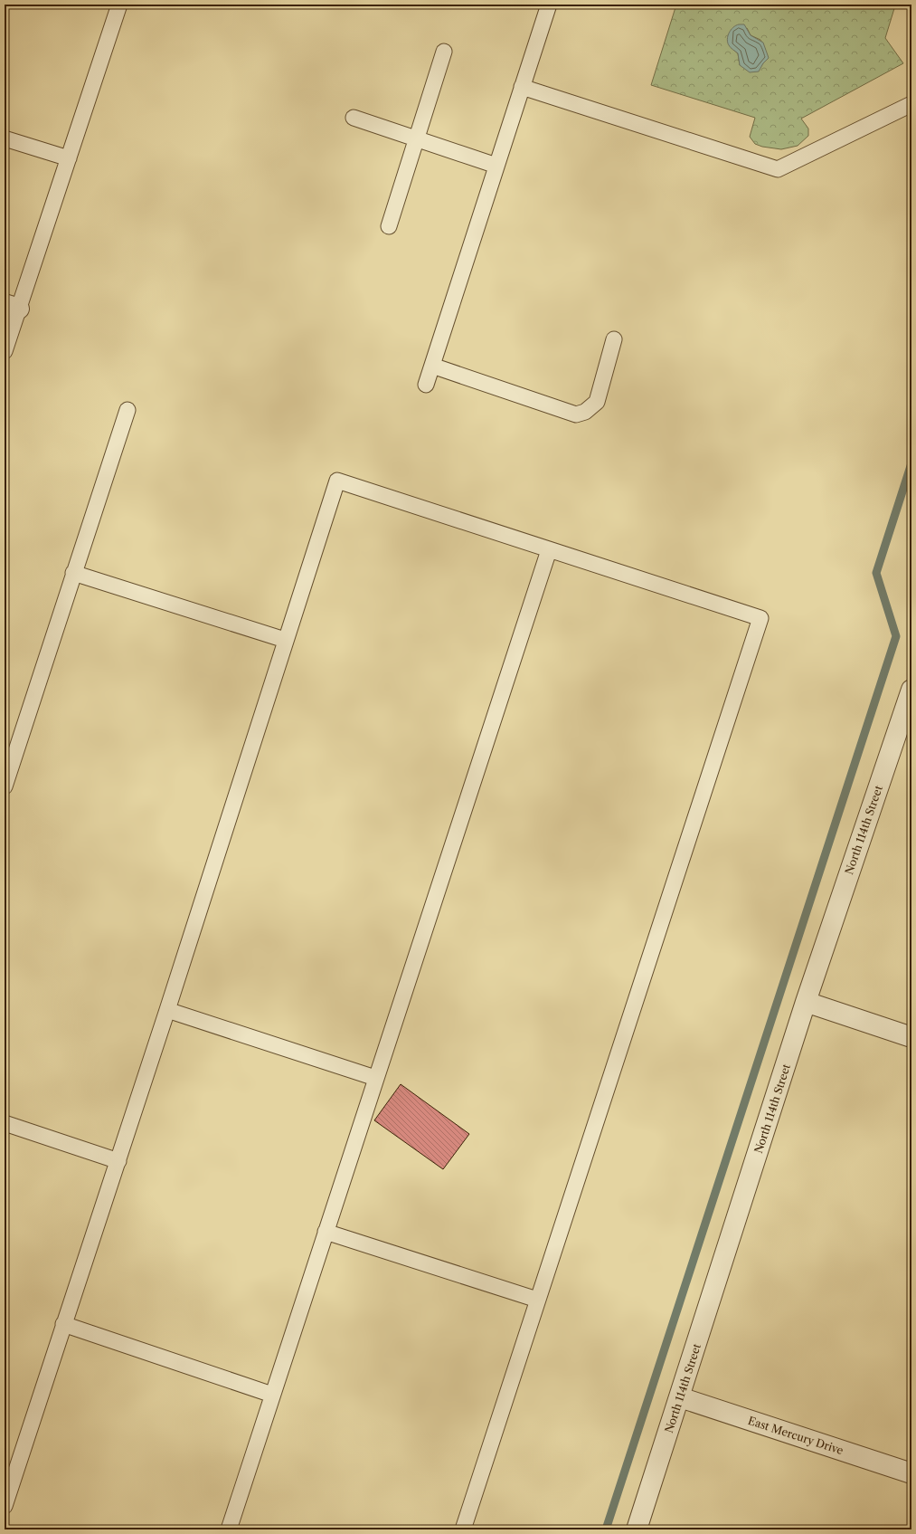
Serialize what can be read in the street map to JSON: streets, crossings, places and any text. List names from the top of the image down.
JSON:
{
  "streets": {
    "street": ["North 114th Street", "East Mercury Drive"]
  },
  "crossings": [
    ["North 114th Street", "East Mercury Drive"]
  ]
}
